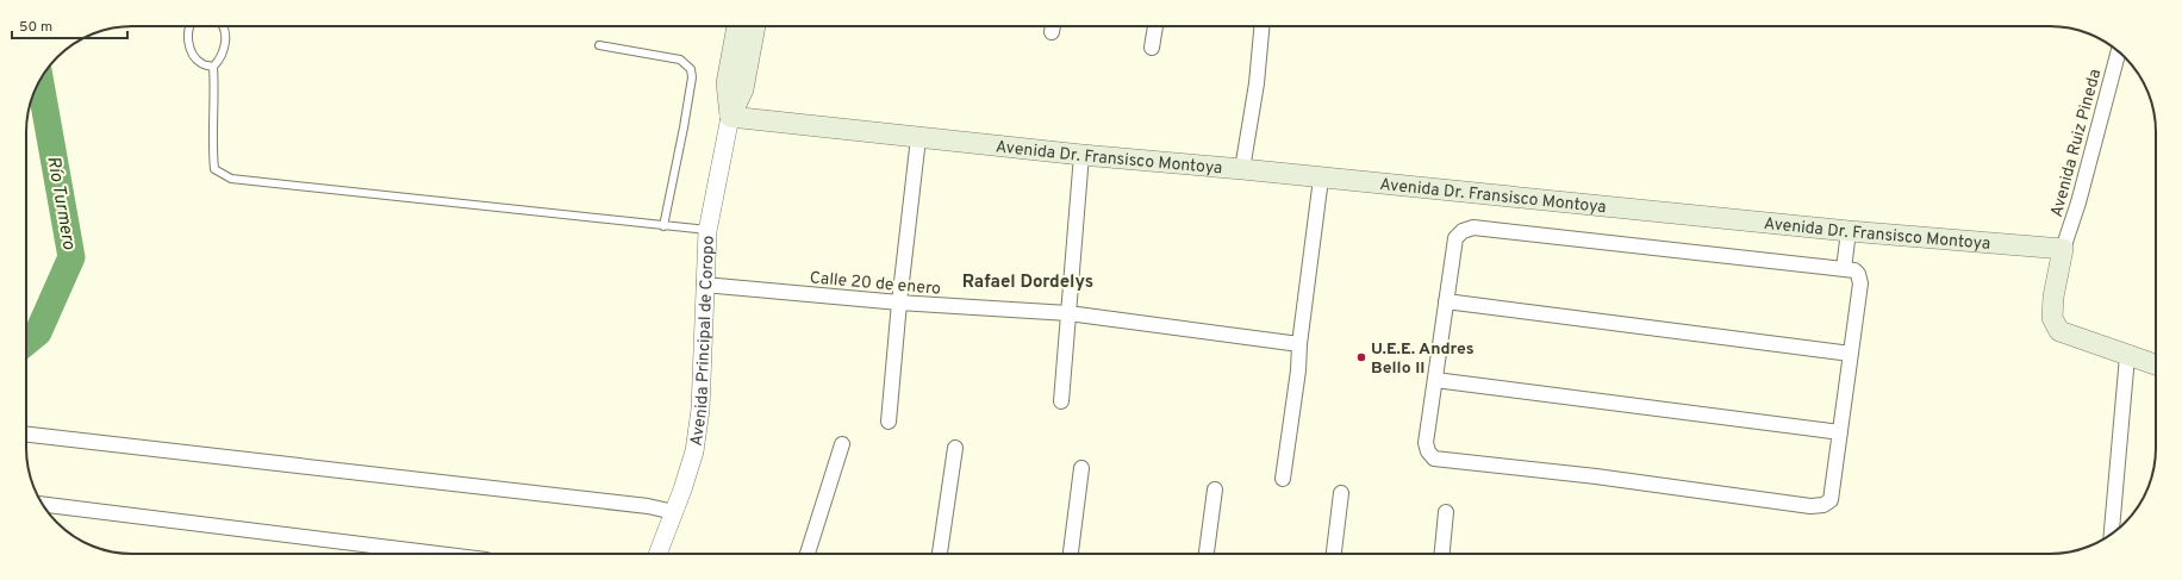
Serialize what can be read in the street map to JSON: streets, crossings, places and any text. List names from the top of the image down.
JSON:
{
  "streets": {
    "main road": ["Avenida Dr. Fransisco Montoya", "Avenida Principal de Coropo"],
    "street": ["Avenida Ruiz Pineda", "Calle 20 de enero"]
  },
  "crossings": [
    ["Avenida Ruiz Pineda", "Avenida Dr. Fransisco Montoya"],
    ["Avenida Dr. Fransisco Montoya", "Avenida Principal de Coropo"],
    ["Calle 20 de enero", "Avenida Principal de Coropo"]
  ],
  "districts": ["Rafael Dordelys"],
  "water": ["Río Turmero"],
  "places": ["U.E.E. Andres Bello II"],
  "scale_bar": "50 m"
}
